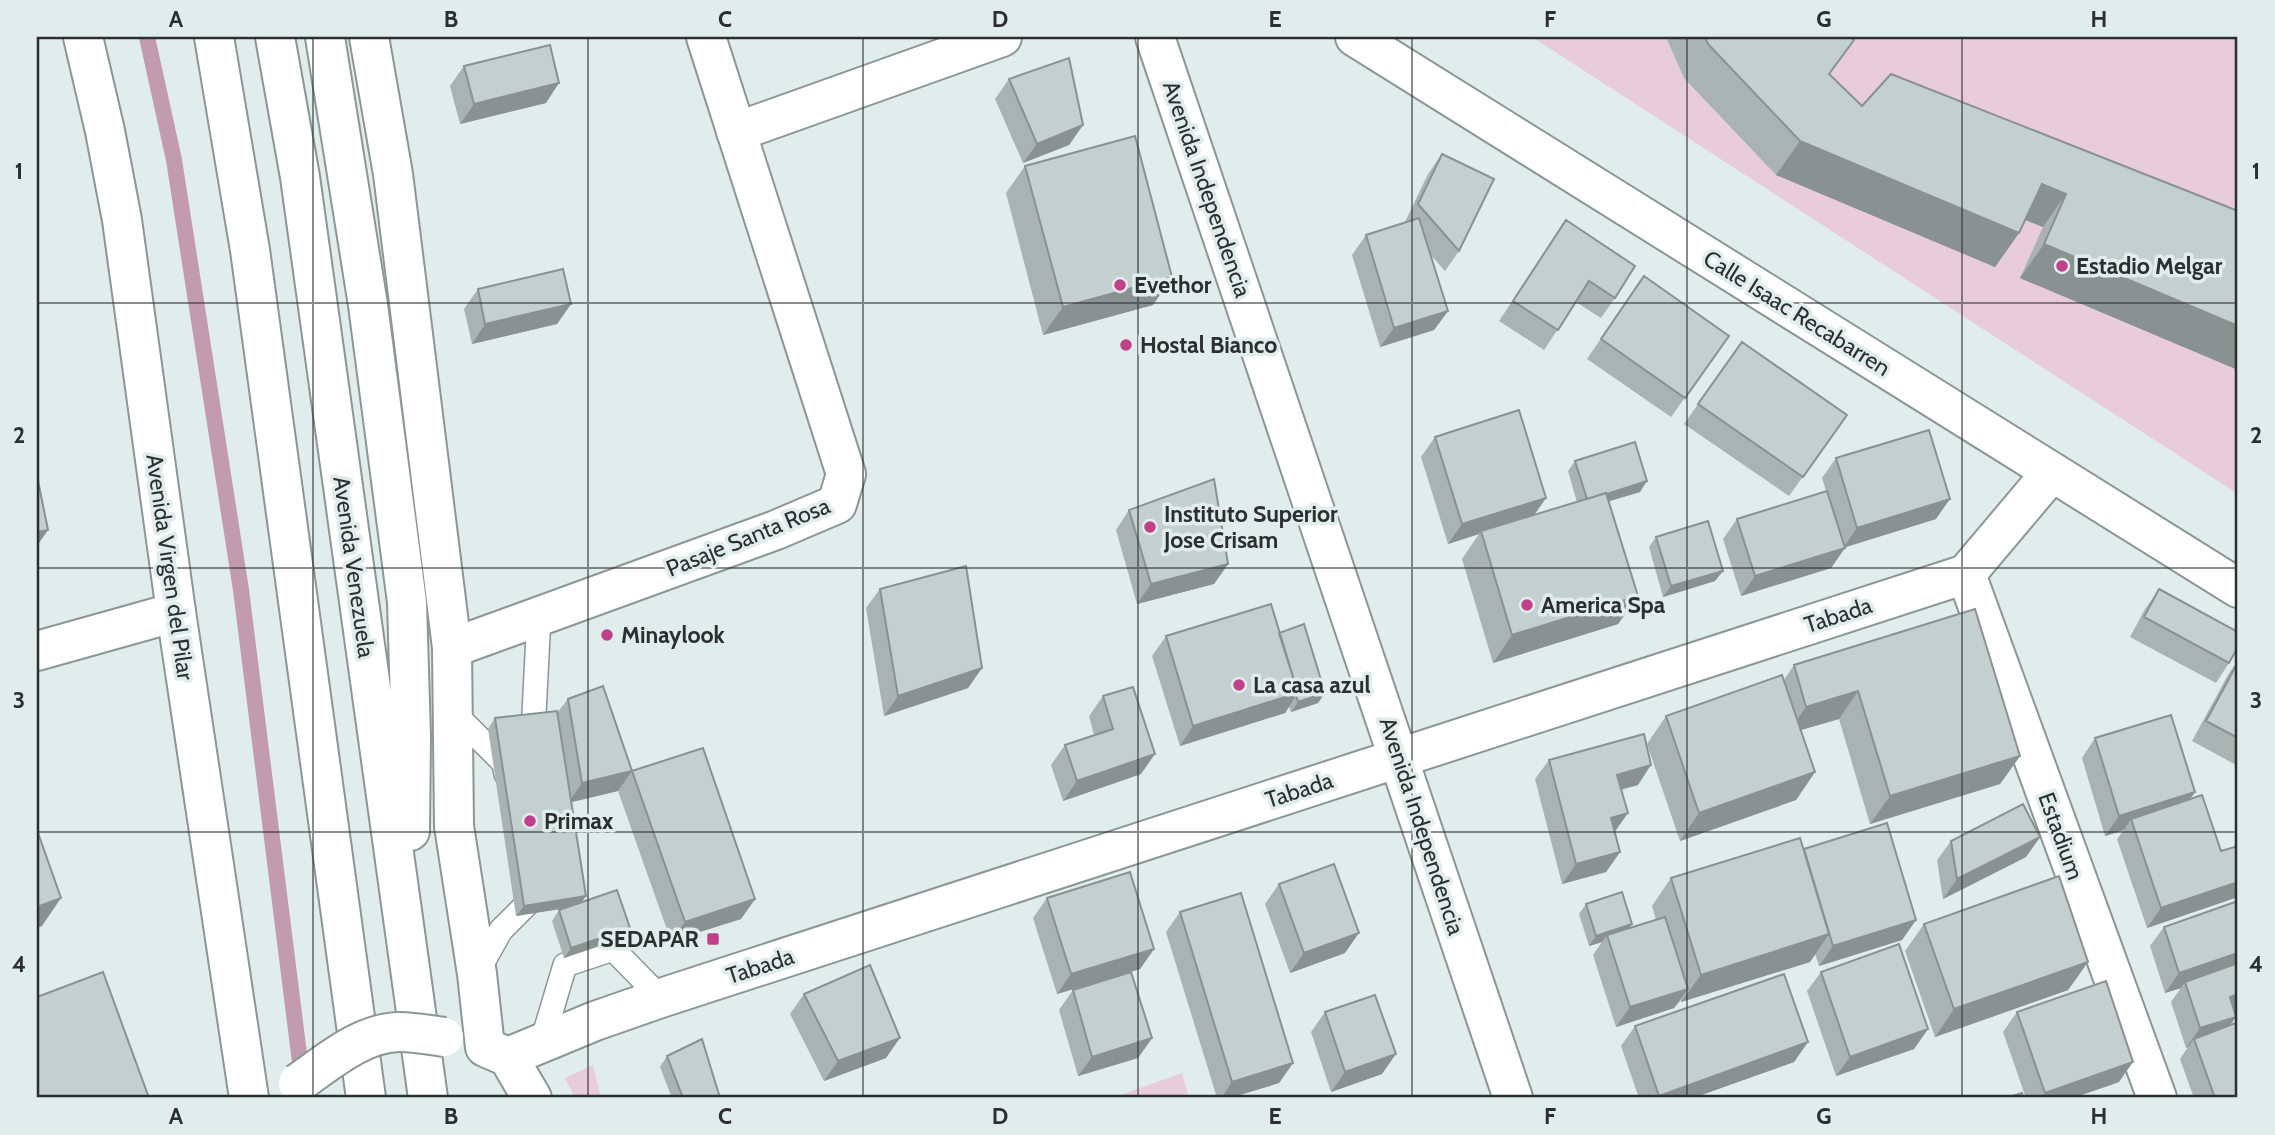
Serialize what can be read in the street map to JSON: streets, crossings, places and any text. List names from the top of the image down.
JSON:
{
  "streets": {
    "main road": [
      "Avenida Independencia",
      "Calle Isaac Recabarren",
      "Pasaje Santa Rosa",
      "Avenida Virgen del Pilar",
      "Avenida Venezuela",
      "Tabada",
      "Estadium"
    ]
  },
  "crossings": [
    ["Avenida Independencia", "Tabada"],
    ["Tabada", "Estadium"]
  ],
  "places": {
    "other": [
      "Estadio Melgar",
      "Evethor",
      "Hostal Bianco",
      "Instituto Superior Jose Crisam",
      "America Spa",
      "Minaylook",
      "La casa azul",
      "Primax"
    ],
    "transit": ["SEDAPAR"]
  },
  "grid": {
    "columns": [
      "A",
      "B",
      "C",
      "D",
      "E",
      "F",
      "G",
      "H"
    ],
    "rows": [
      "1",
      "2",
      "3",
      "4"
    ]
  }
}
